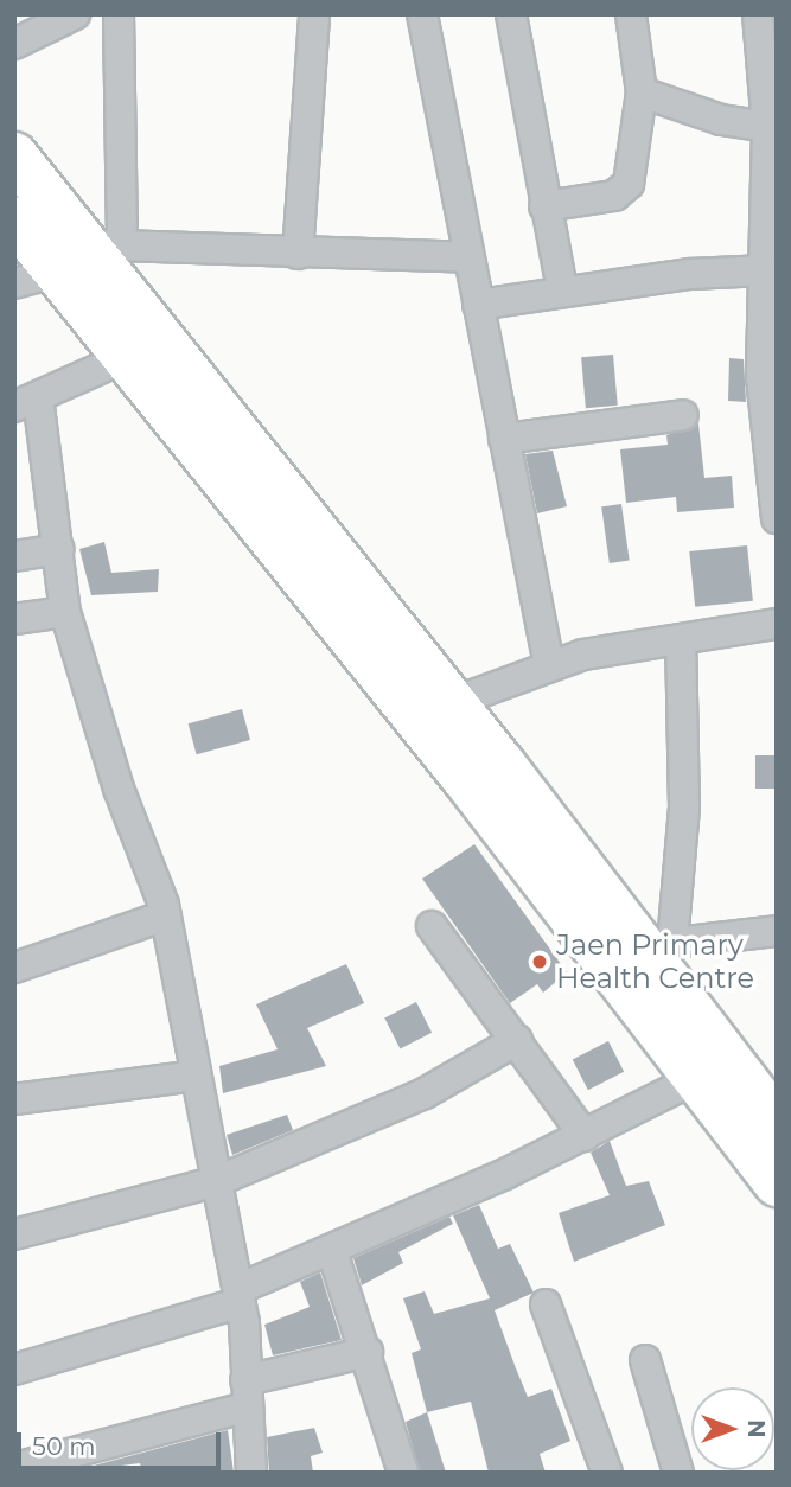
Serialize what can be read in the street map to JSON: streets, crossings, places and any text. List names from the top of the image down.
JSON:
{
  "places": ["Jaen Primary Health Centre"],
  "scale_bar": "50 m",
  "north": "right"
}
